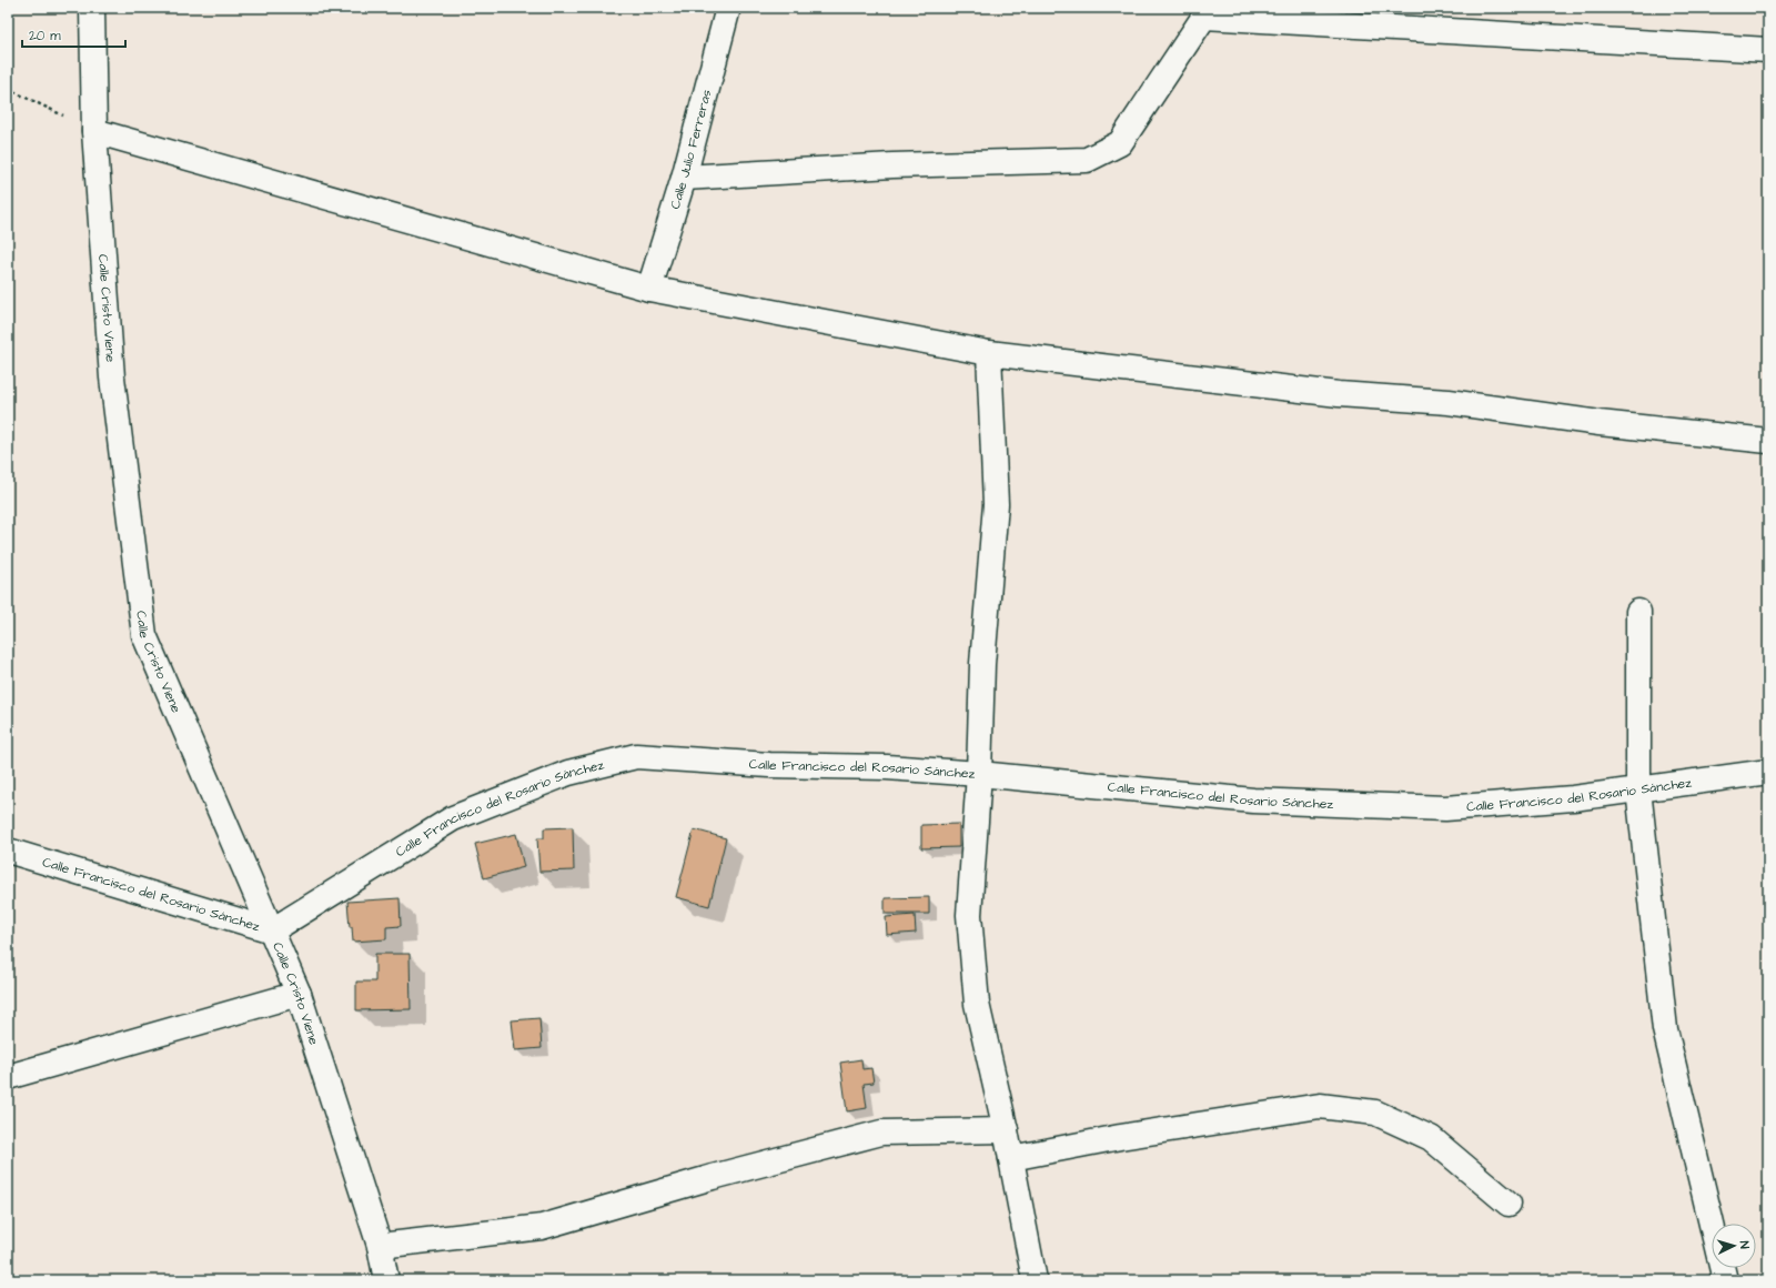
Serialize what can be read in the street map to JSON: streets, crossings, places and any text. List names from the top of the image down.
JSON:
{
  "streets": {
    "street": ["Calle Julio Ferreras", "Calle Cristo Viene", "Calle Francisco del Rosario Sánchez"]
  },
  "crossings": [
    ["Calle Cristo Viene", "Calle Francisco del Rosario Sánchez"]
  ],
  "scale_bar": "20 m",
  "north": "right"
}
